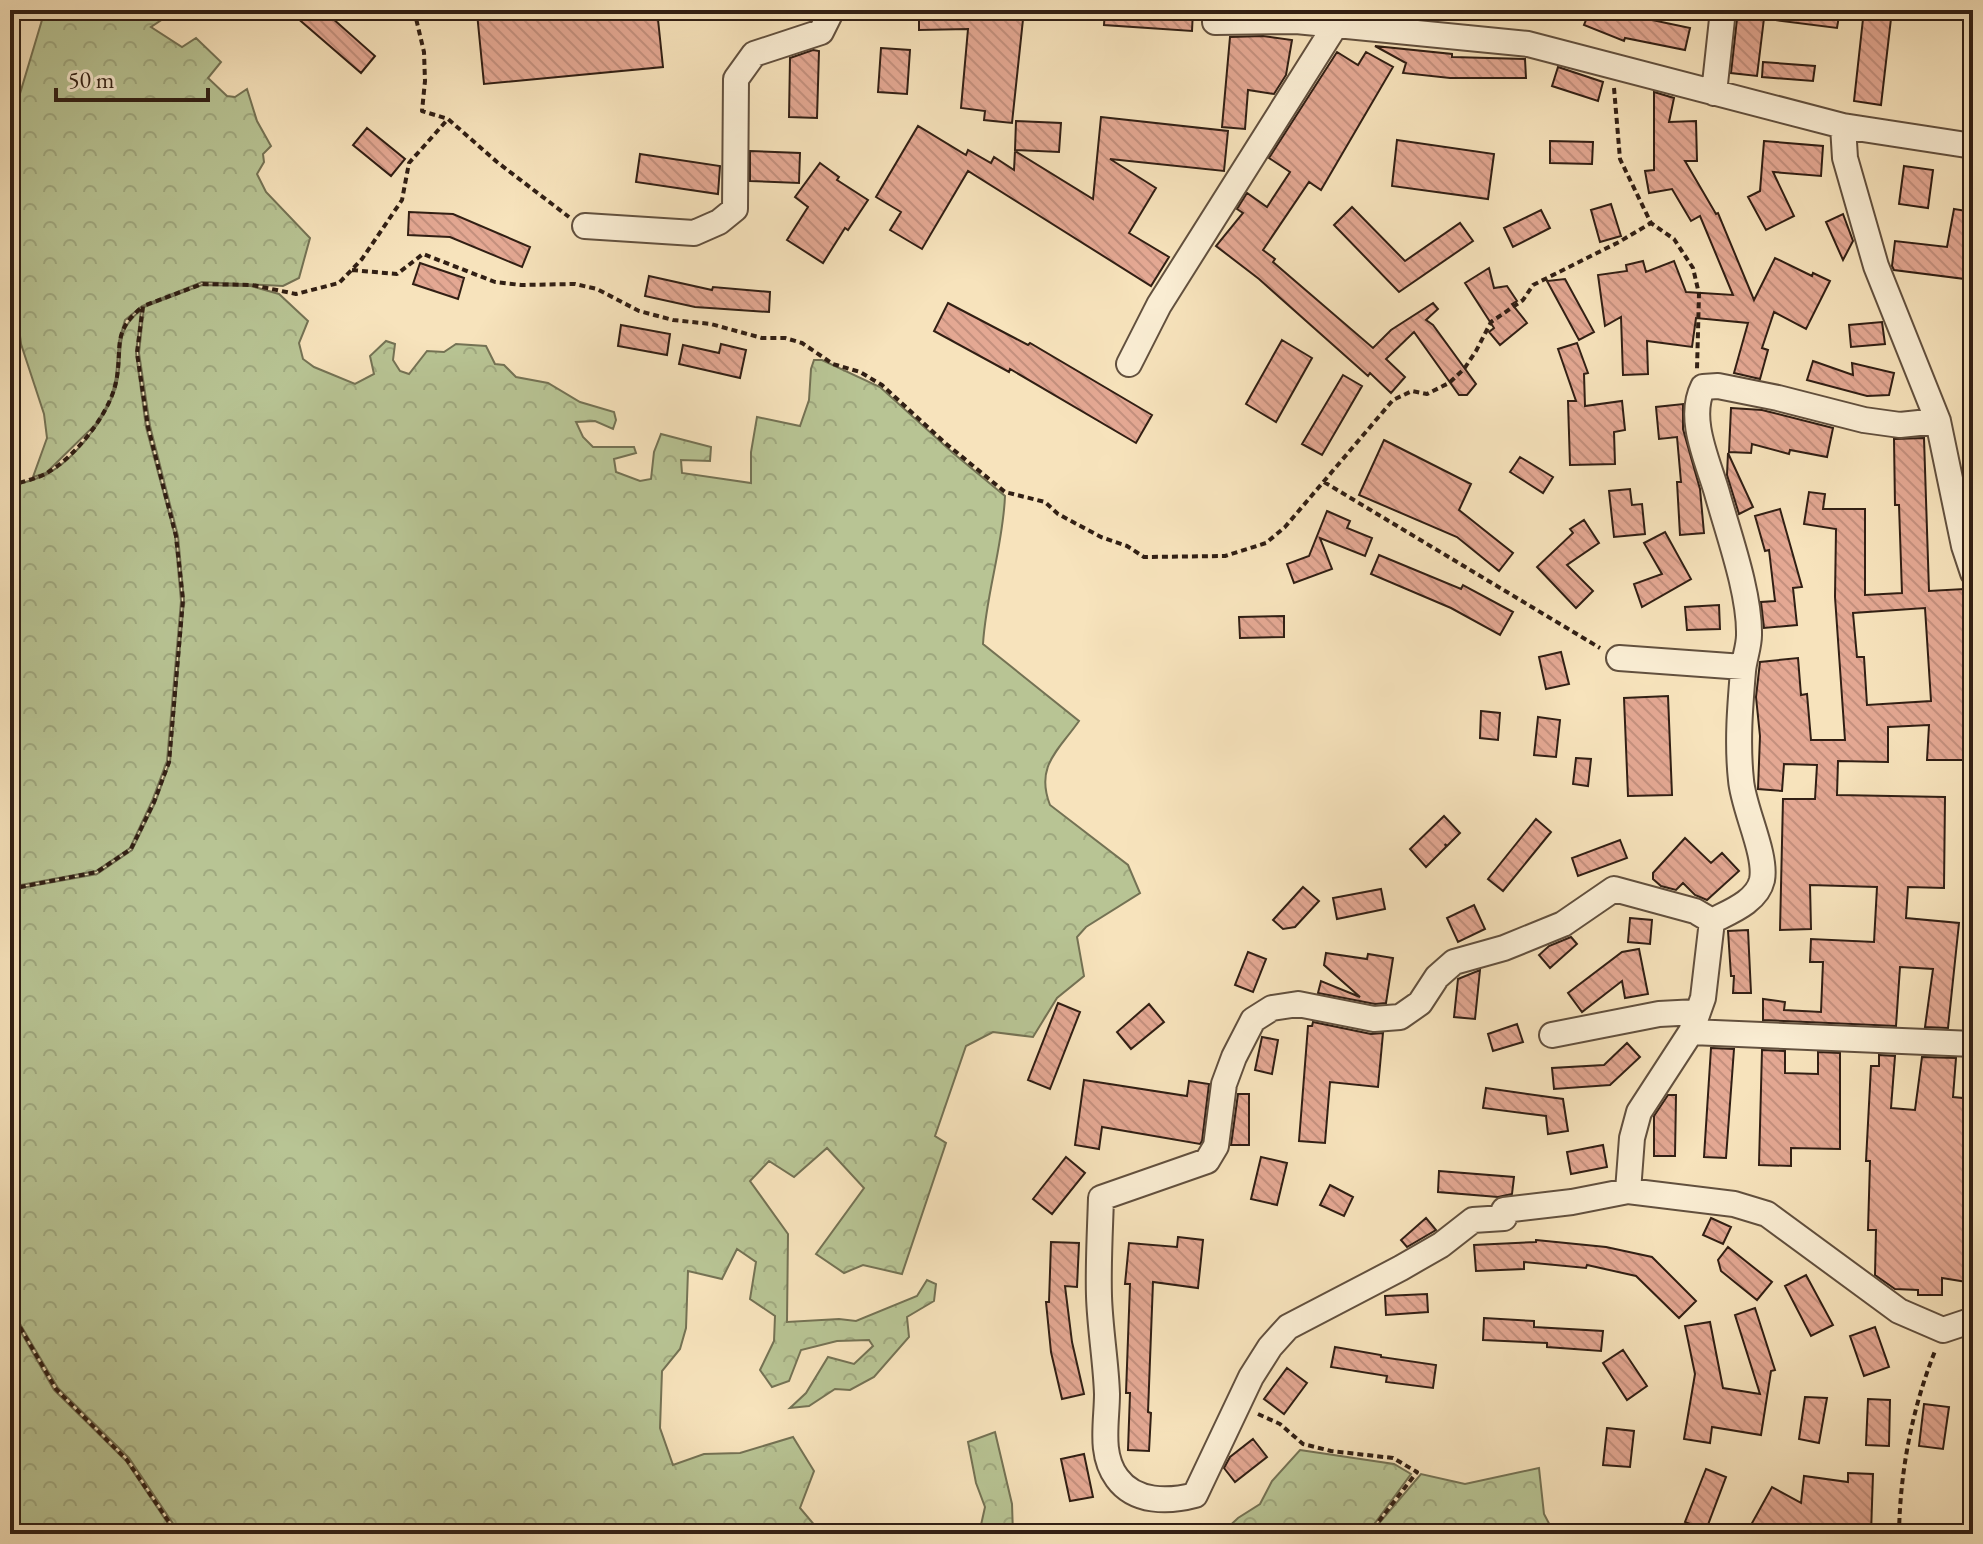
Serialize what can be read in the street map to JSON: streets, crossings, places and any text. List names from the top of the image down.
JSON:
{
  "scale_bar": "50 m"
}
